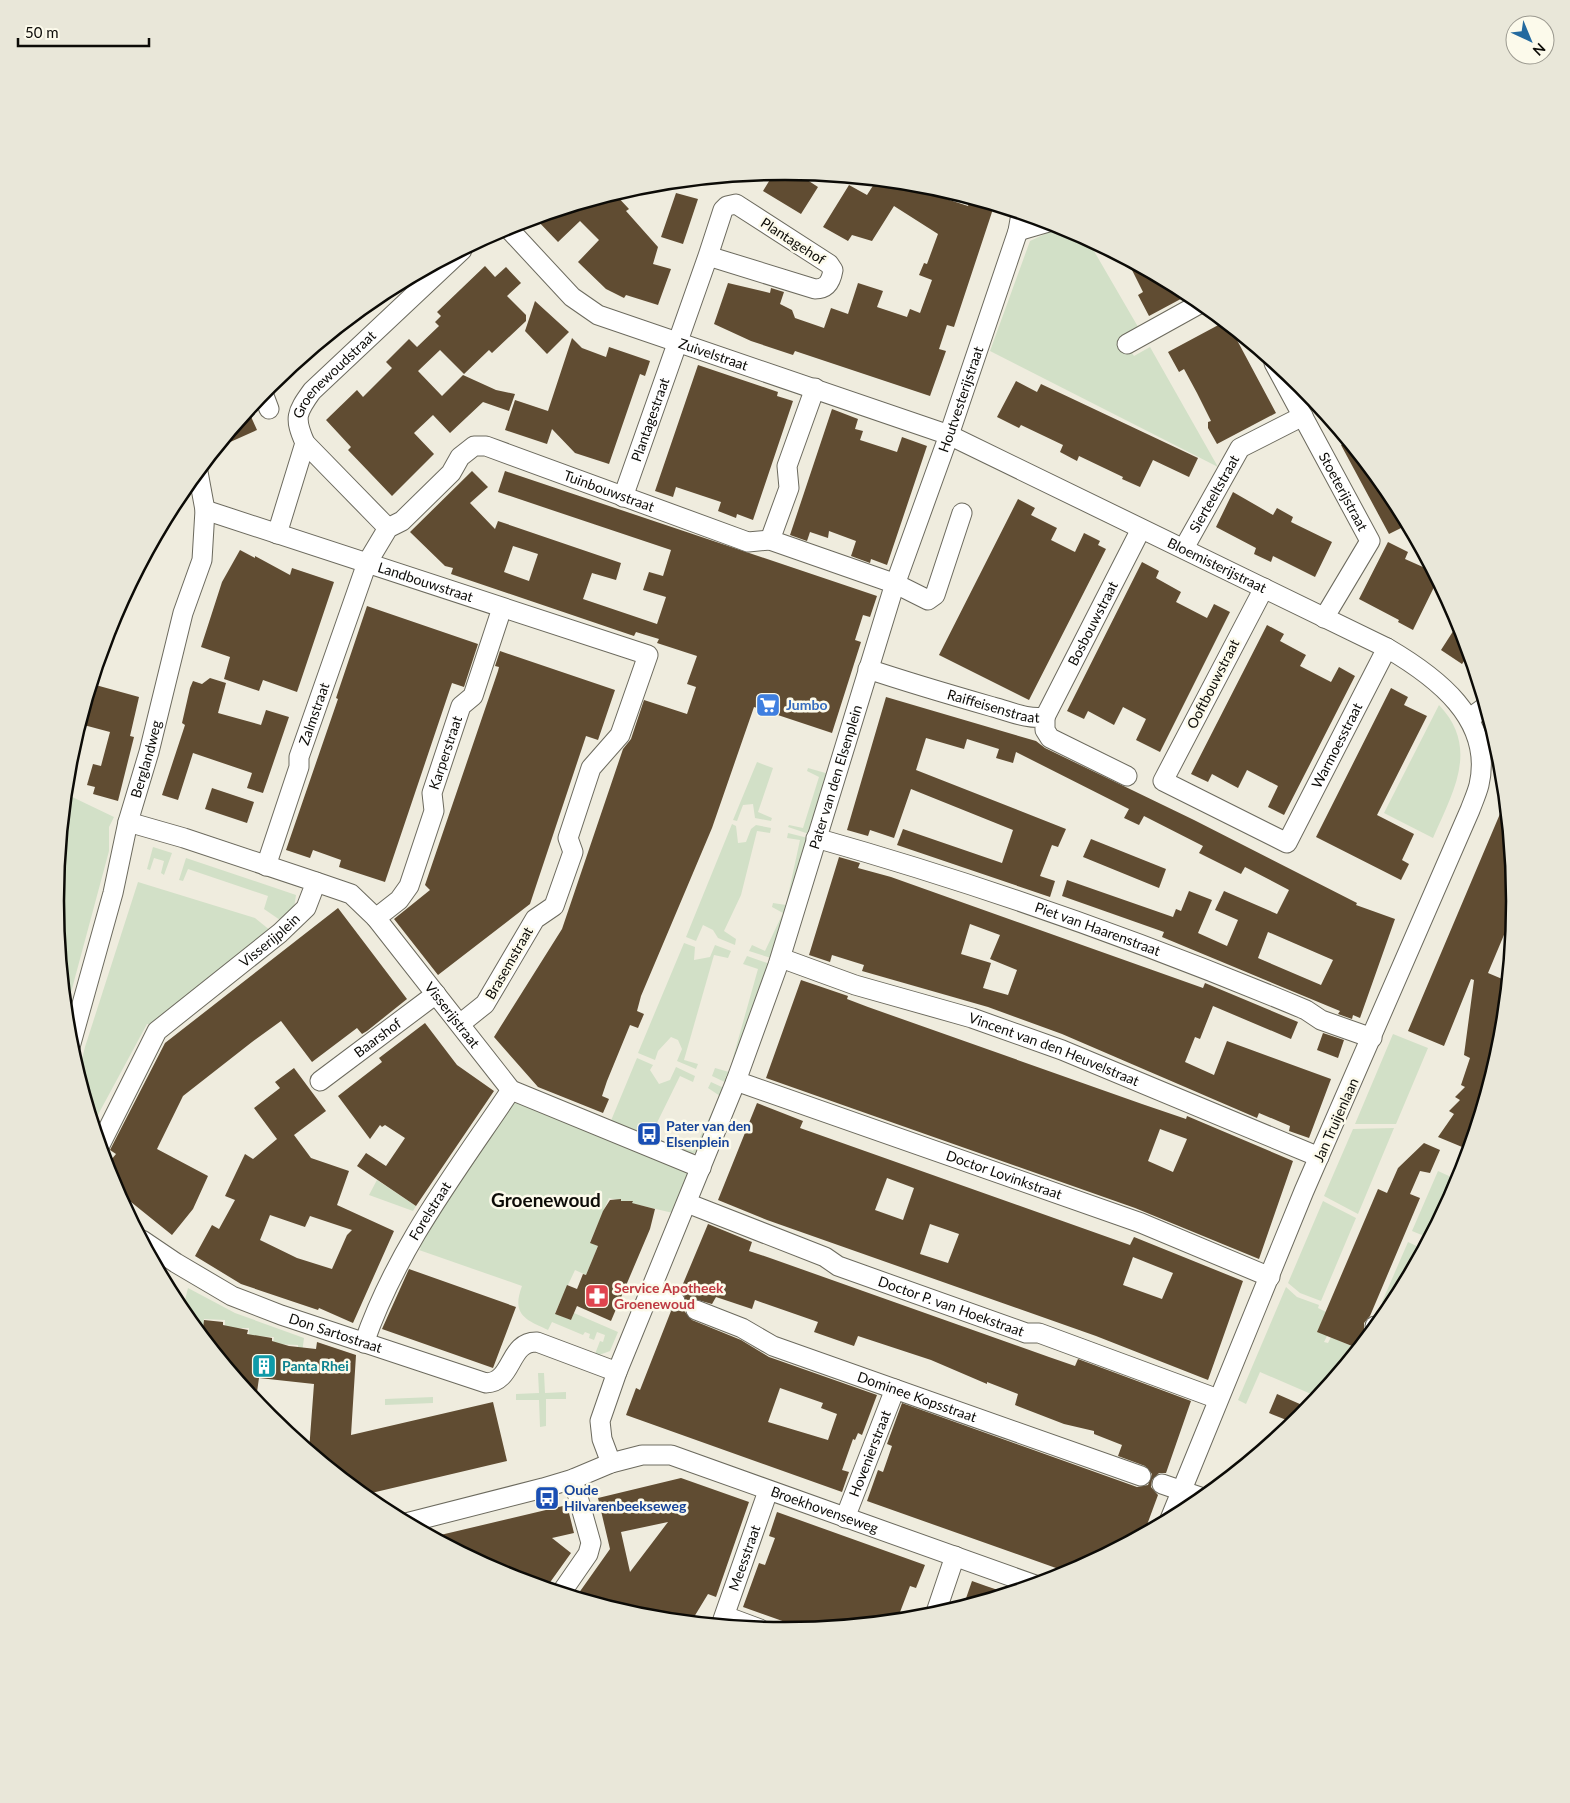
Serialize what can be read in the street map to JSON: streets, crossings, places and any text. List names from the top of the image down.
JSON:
{
  "streets": {
    "street": [
      "Plantagehof",
      "Zuivelstraat",
      "Groenewoudstraat",
      "Houtvesterijstraat",
      "Plantagestraat",
      "Tuinbouwstraat",
      "Stoeterijstraat",
      "Sierteeltstraat",
      "Bloemisterijstraat",
      "Landbouwstraat",
      "Bosbouwstraat",
      "Ooftbouwstraat",
      "Raiffeisenstraat",
      "Zalmstraat",
      "Warmoesstraat",
      "Karperstraat",
      "Berglandweg",
      "Pater van den Elsenplein",
      "Piet van Haarenstraat",
      "Visserijplein",
      "Brasemstraat",
      "Visserijstraat",
      "Baarshof",
      "Vincent van den Heuvelstraat",
      "Jan Truijenlaan",
      "Doctor Lovinkstraat",
      "Forelstraat",
      "Doctor P. van Hoekstraat",
      "Don Sartostraat",
      "Dominee Kopsstraat",
      "Hovenierstraat",
      "Broekhovenseweg",
      "Meesstraat"
    ]
  },
  "crossings": [
    ["Plantagehof", "Zuivelstraat"],
    ["Plantagehof", "Plantagestraat"],
    ["Zuivelstraat", "Houtvesterijstraat"],
    ["Zuivelstraat", "Plantagestraat"],
    ["Zuivelstraat", "Bloemisterijstraat"],
    ["Groenewoudstraat", "Landbouwstraat"],
    ["Houtvesterijstraat", "Tuinbouwstraat"],
    ["Houtvesterijstraat", "Bloemisterijstraat"],
    ["Houtvesterijstraat", "Raiffeisenstraat"],
    ["Houtvesterijstraat", "Pater van den Elsenplein"],
    ["Plantagestraat", "Tuinbouwstraat"],
    ["Tuinbouwstraat", "Landbouwstraat"],
    ["Tuinbouwstraat", "Zalmstraat"],
    ["Stoeterijstraat", "Sierteeltstraat"],
    ["Stoeterijstraat", "Bloemisterijstraat"],
    ["Sierteeltstraat", "Bloemisterijstraat"],
    ["Bloemisterijstraat", "Bosbouwstraat"],
    ["Bloemisterijstraat", "Ooftbouwstraat"],
    ["Bloemisterijstraat", "Warmoesstraat"],
    ["Bloemisterijstraat", "Jan Truijenlaan"],
    ["Landbouwstraat", "Zalmstraat"],
    ["Landbouwstraat", "Karperstraat"],
    ["Landbouwstraat", "Berglandweg"],
    ["Landbouwstraat", "Brasemstraat"],
    ["Bosbouwstraat", "Raiffeisenstraat"],
    ["Ooftbouwstraat", "Warmoesstraat"],
    ["Raiffeisenstraat", "Pater van den Elsenplein"],
    ["Karperstraat", "Visserijstraat"],
    ["Pater van den Elsenplein", "Piet van Haarenstraat"],
    ["Pater van den Elsenplein", "Visserijstraat"],
    ["Pater van den Elsenplein", "Vincent van den Heuvelstraat"],
    ["Pater van den Elsenplein", "Doctor Lovinkstraat"],
    ["Pater van den Elsenplein", "Doctor P. van Hoekstraat"],
    ["Pater van den Elsenplein", "Don Sartostraat"],
    ["Pater van den Elsenplein", "Broekhovenseweg"],
    ["Piet van Haarenstraat", "Jan Truijenlaan"],
    ["Visserijplein", "Visserijstraat"],
    ["Brasemstraat", "Visserijstraat"],
    ["Visserijstraat", "Baarshof"],
    ["Visserijstraat", "Forelstraat"],
    ["Vincent van den Heuvelstraat", "Jan Truijenlaan"],
    ["Jan Truijenlaan", "Doctor Lovinkstraat"],
    ["Jan Truijenlaan", "Doctor P. van Hoekstraat"],
    ["Forelstraat", "Don Sartostraat"],
    ["Dominee Kopsstraat", "Hovenierstraat"],
    ["Hovenierstraat", "Broekhovenseweg"],
    ["Broekhovenseweg", "Meesstraat"]
  ],
  "districts": ["Groenewoud"],
  "places": {
    "supermarket": ["Jumbo"],
    "bus stop": ["Pater van den Elsenplein", "Oude Hilvarenbeekseweg"],
    "pharmacy": ["Service Apotheek Groenewoud"],
    "building": ["Panta Rhei"]
  },
  "scale_bar": "50 m",
  "north": "bottom right"
}
